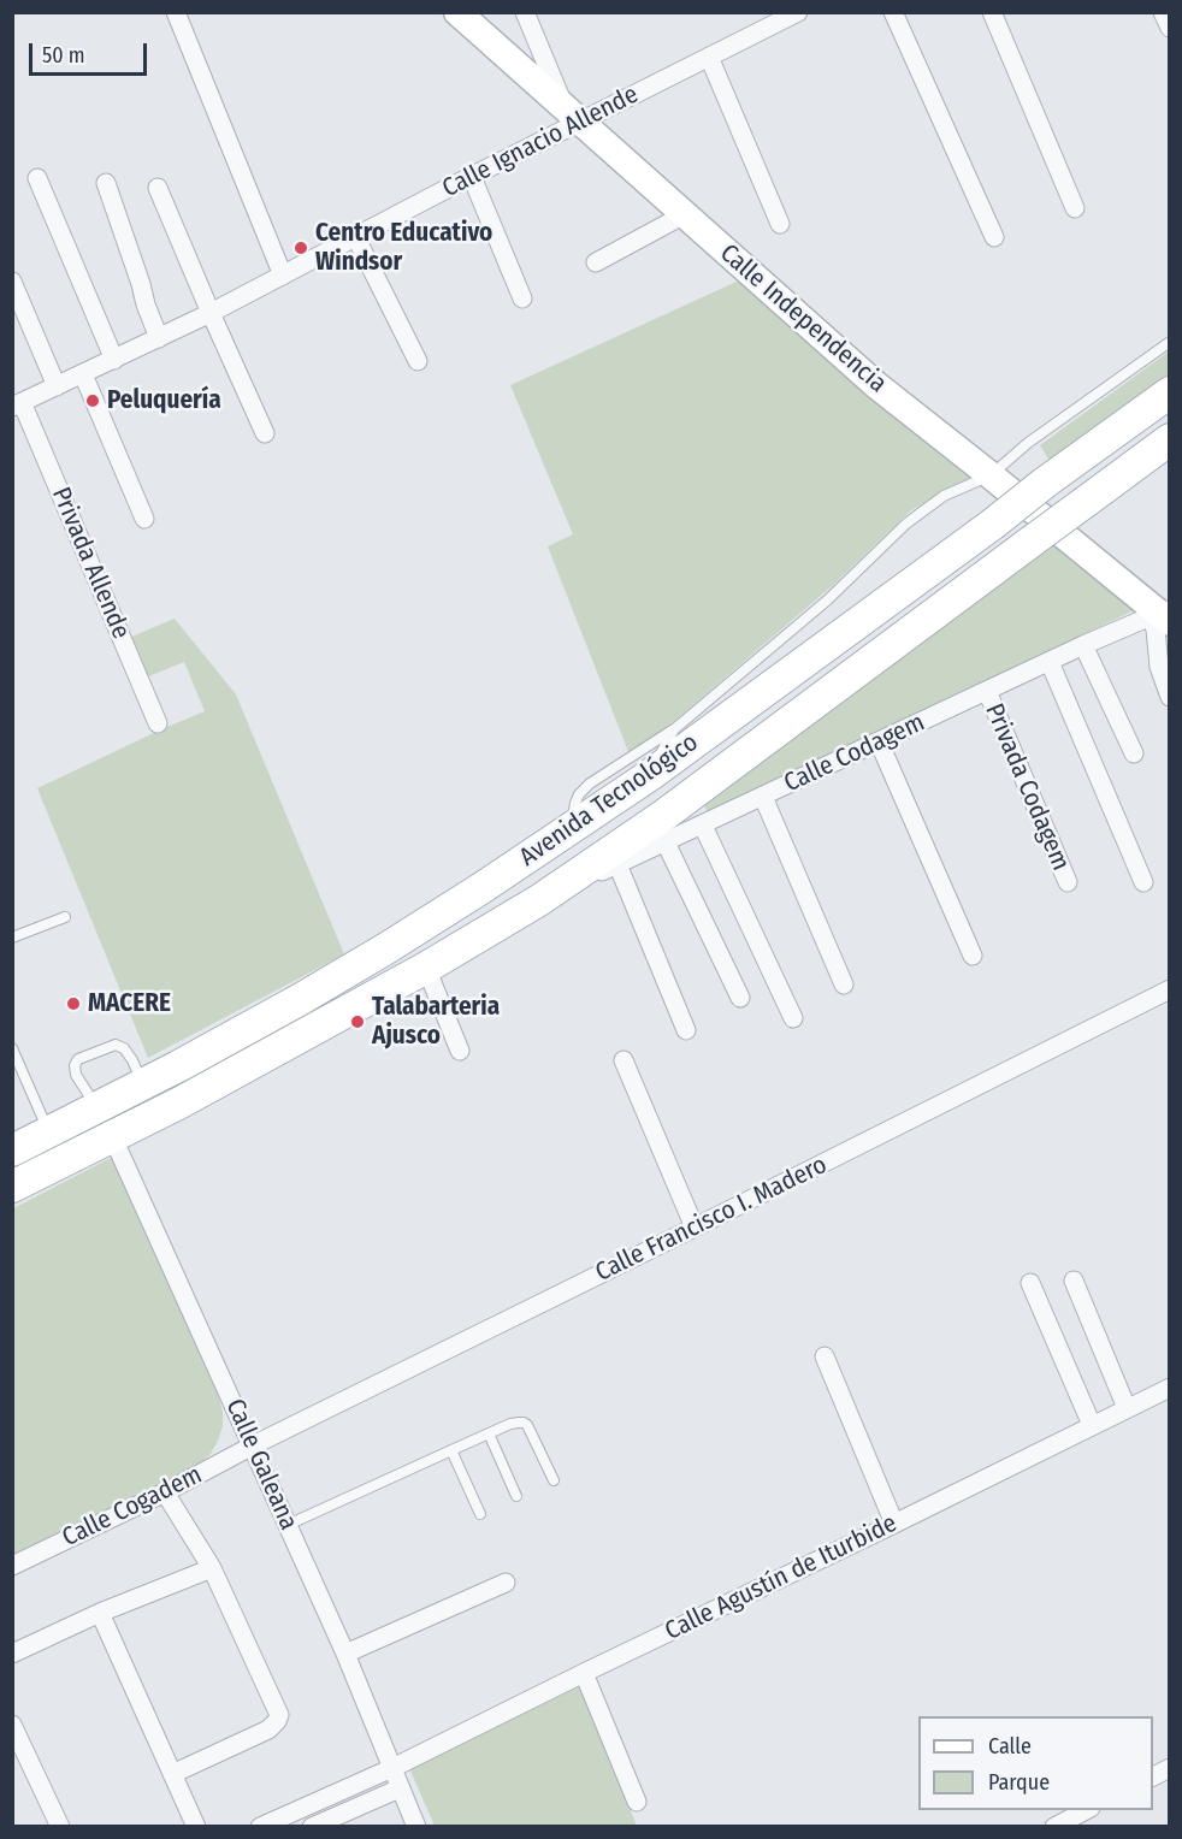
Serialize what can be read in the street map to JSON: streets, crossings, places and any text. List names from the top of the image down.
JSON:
{
  "streets": {
    "main road": ["Avenida Tecnológico"],
    "street": [
      "Calle Ignacio Allende",
      "Calle Independencia",
      "Privada Allende",
      "Calle Codagem",
      "Privada Codagem",
      "Calle Francisco I. Madero",
      "Calle Galeana",
      "Calle Cogadem",
      "Calle Agustín de Iturbide"
    ]
  },
  "crossings": [
    ["Calle Ignacio Allende", "Calle Independencia"],
    ["Calle Ignacio Allende", "Privada Allende"],
    ["Calle Independencia", "Calle Codagem"],
    ["Calle Codagem", "Privada Codagem"],
    ["Calle Codagem", "Avenida Tecnológico"],
    ["Avenida Tecnológico", "Calle Galeana"],
    ["Calle Francisco I. Madero", "Calle Galeana"],
    ["Calle Francisco I. Madero", "Calle Cogadem"],
    ["Calle Galeana", "Calle Cogadem"],
    ["Calle Galeana", "Calle Agustín de Iturbide"]
  ],
  "places": [
    "Centro Educativo Windsor",
    "Peluquería",
    "MACERE",
    "Talabarteria Ajusco"
  ],
  "legend": ["Calle", "Parque"],
  "scale_bar": "50 m"
}
